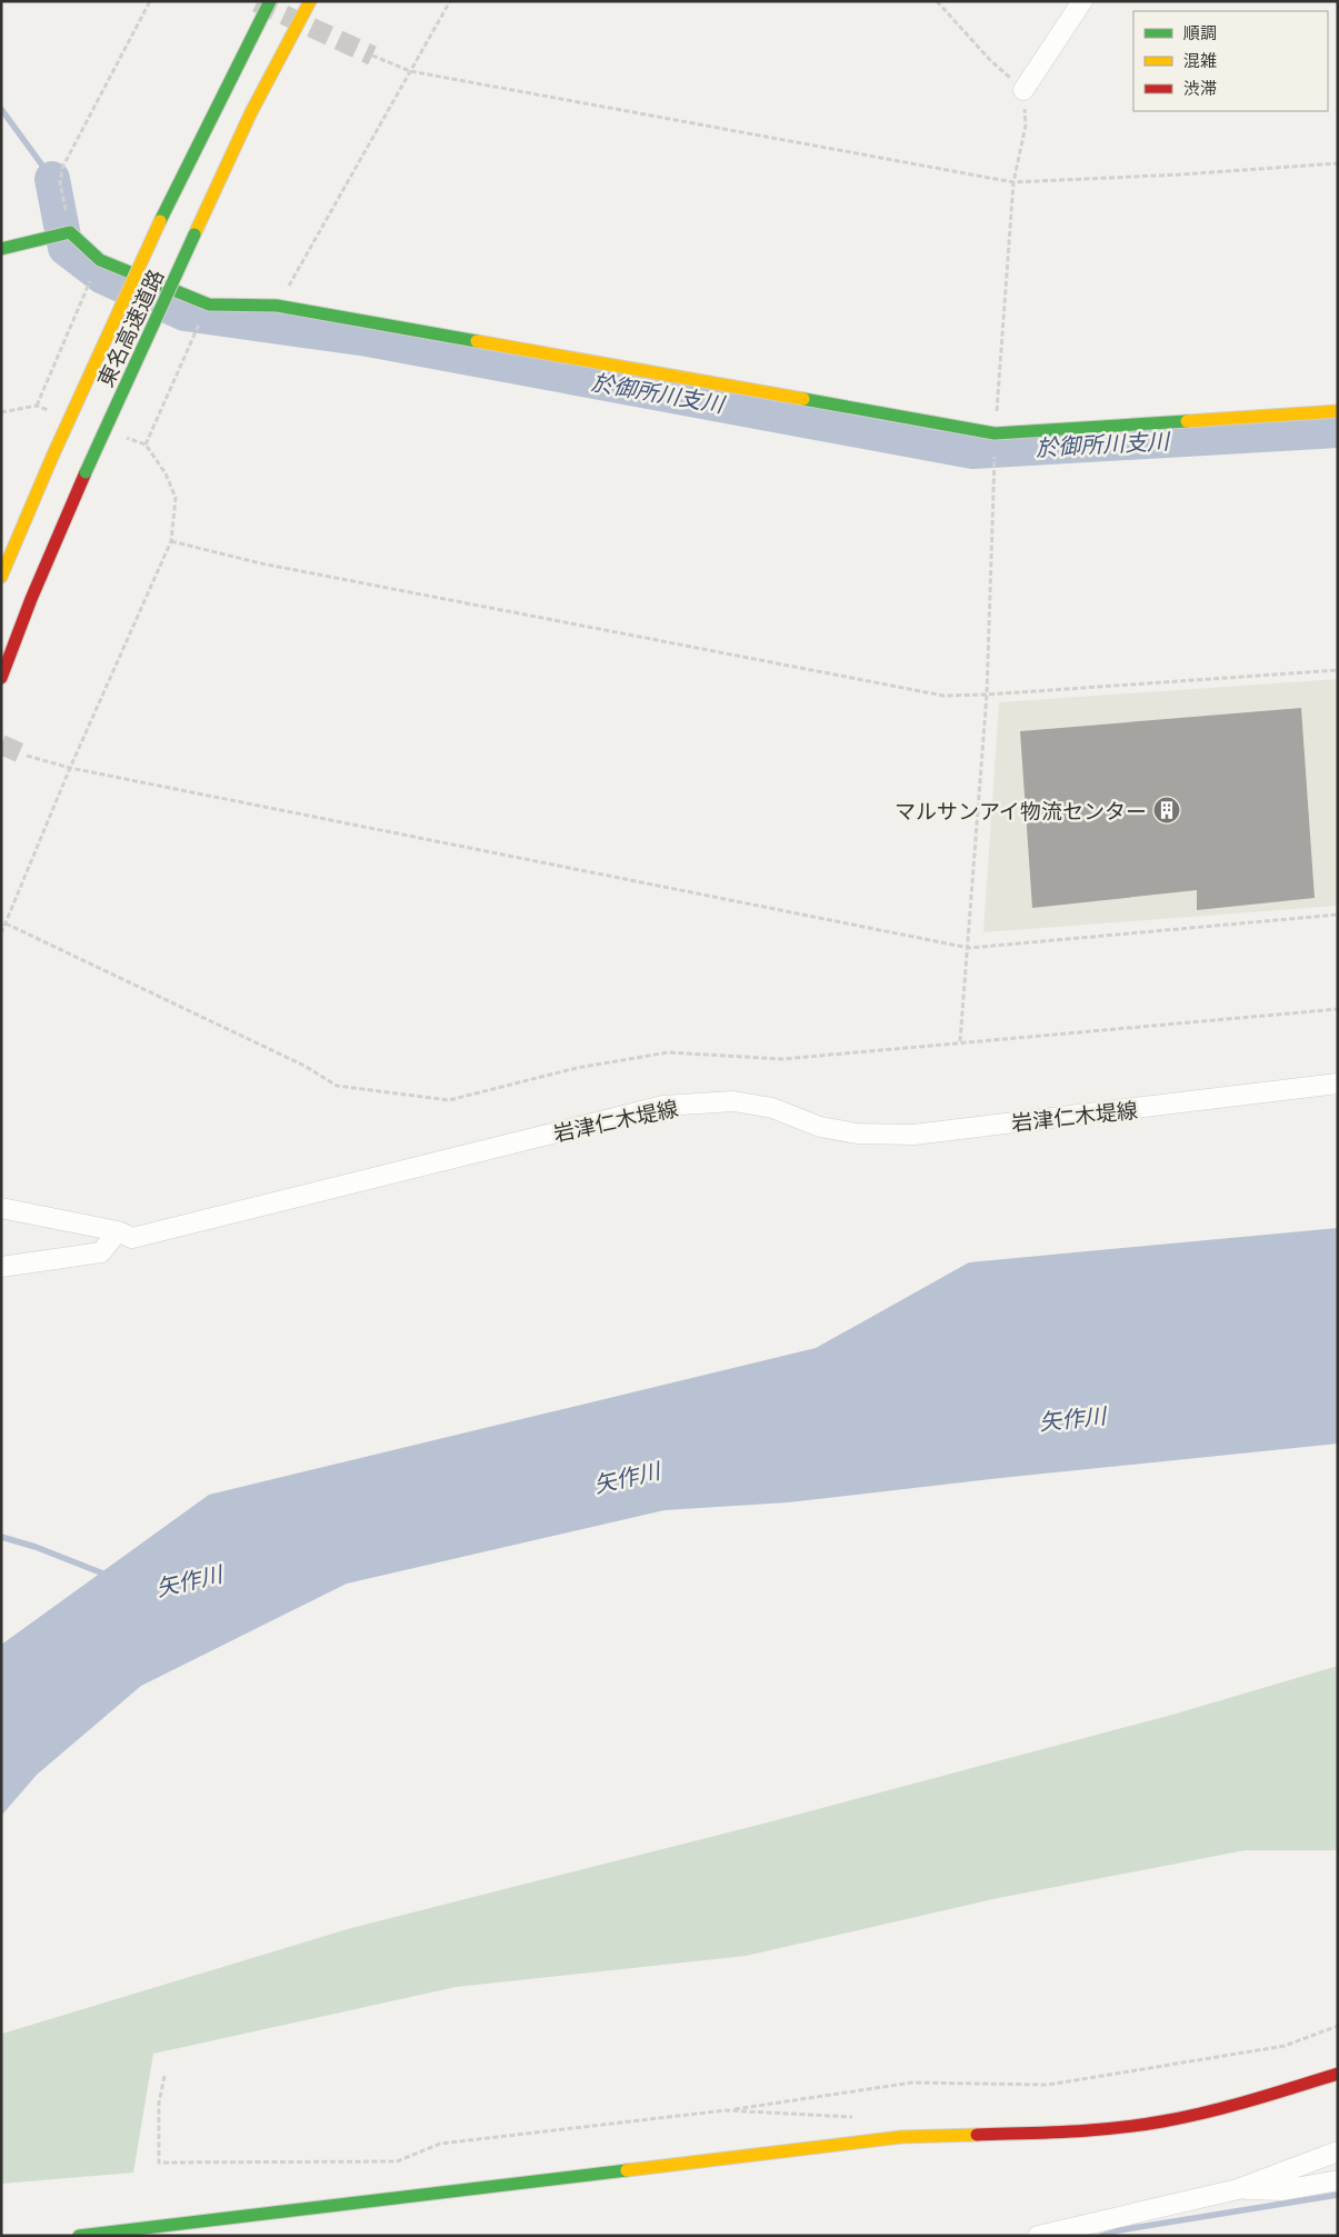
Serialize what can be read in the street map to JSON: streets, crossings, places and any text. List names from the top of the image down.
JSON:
{
  "streets": {
    "main road": ["東名高速道路"],
    "street": ["岩津仁木堤線"]
  },
  "water": ["於御所川支川", "矢作川"],
  "places": {
    "building": ["マルサンアイ物流センター"]
  },
  "legend": ["順調", "混雑", "渋滞"]
}
